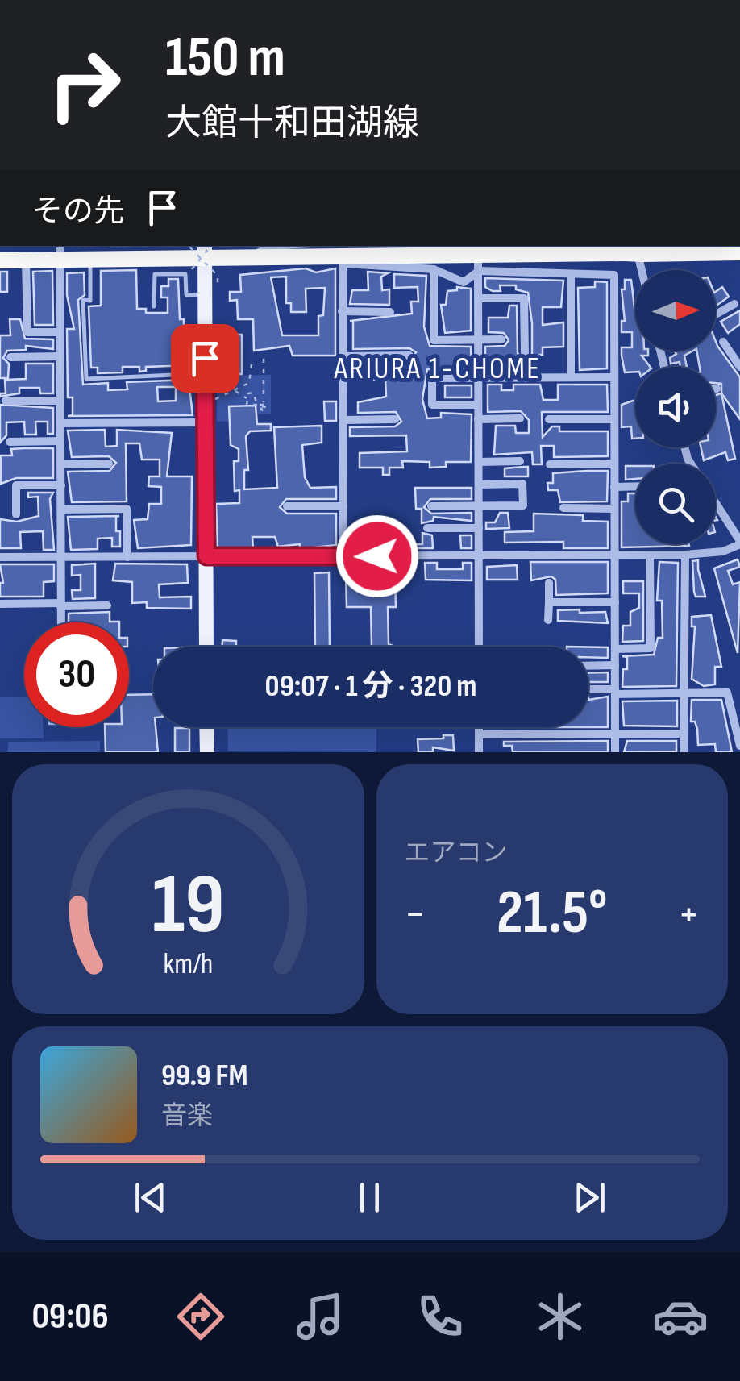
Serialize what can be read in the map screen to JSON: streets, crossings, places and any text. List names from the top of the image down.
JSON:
{
  "districts": ["ARIURA 1-CHOME"],
  "north": "right",
  "page": {
    "turn": ["150 m", "大館十和田湖線"],
    "then": "その先",
    "limit": "30",
    "trip": "09:07 · 1 分 · 320 m",
    "tile": "エアコン",
    "heat": ["−", "21.5°", "+"],
    "song": ["99.9 FM", "音楽"],
    "tabs": "09:06",
    "gauge": ["19", "km/h"]
  }
}
